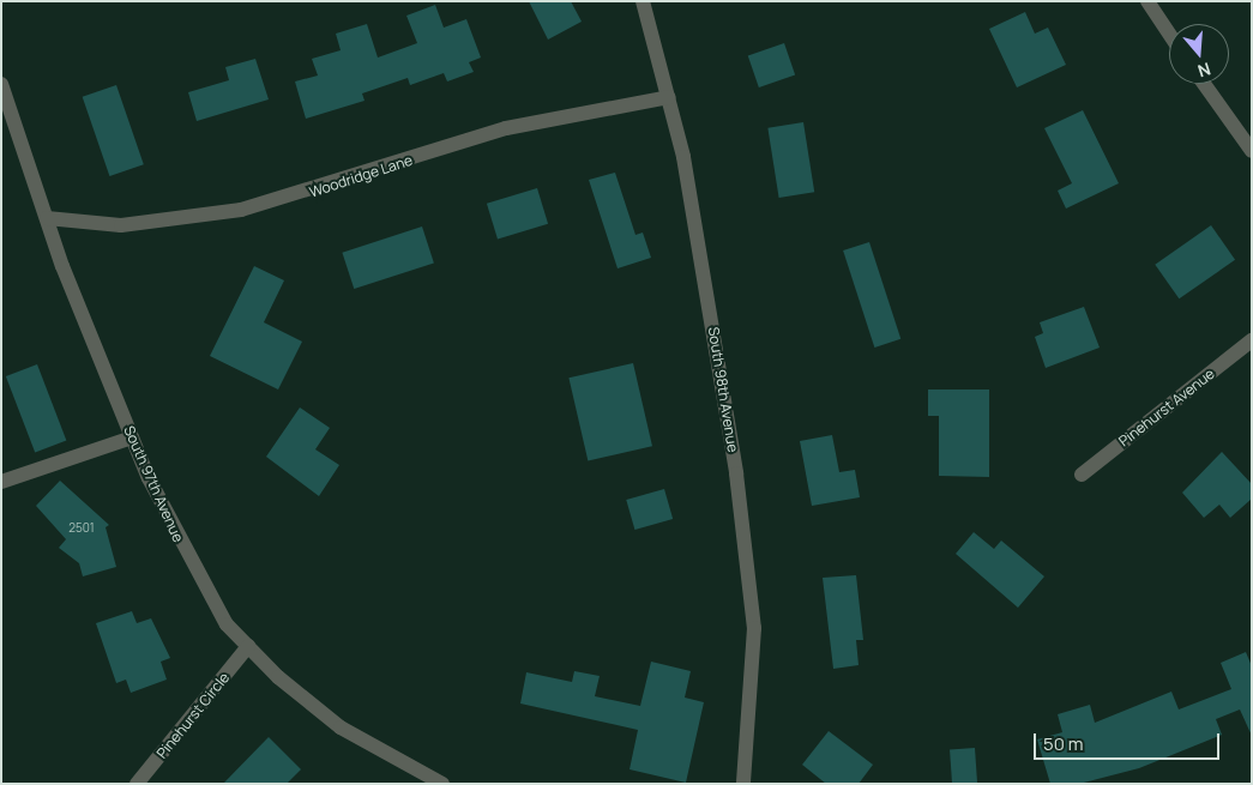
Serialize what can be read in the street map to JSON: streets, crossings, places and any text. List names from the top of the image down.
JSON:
{
  "streets": {
    "street": [
      "Woodridge Lane",
      "South 98th Avenue",
      "Pinehurst Avenue",
      "South 97th Avenue",
      "Pinehurst Circle"
    ]
  },
  "crossings": [
    ["Woodridge Lane", "South 98th Avenue"],
    ["Woodridge Lane", "South 97th Avenue"],
    ["South 97th Avenue", "Pinehurst Circle"]
  ],
  "house_numbers": ["2501"],
  "scale_bar": "50 m",
  "north": "bottom"
}
